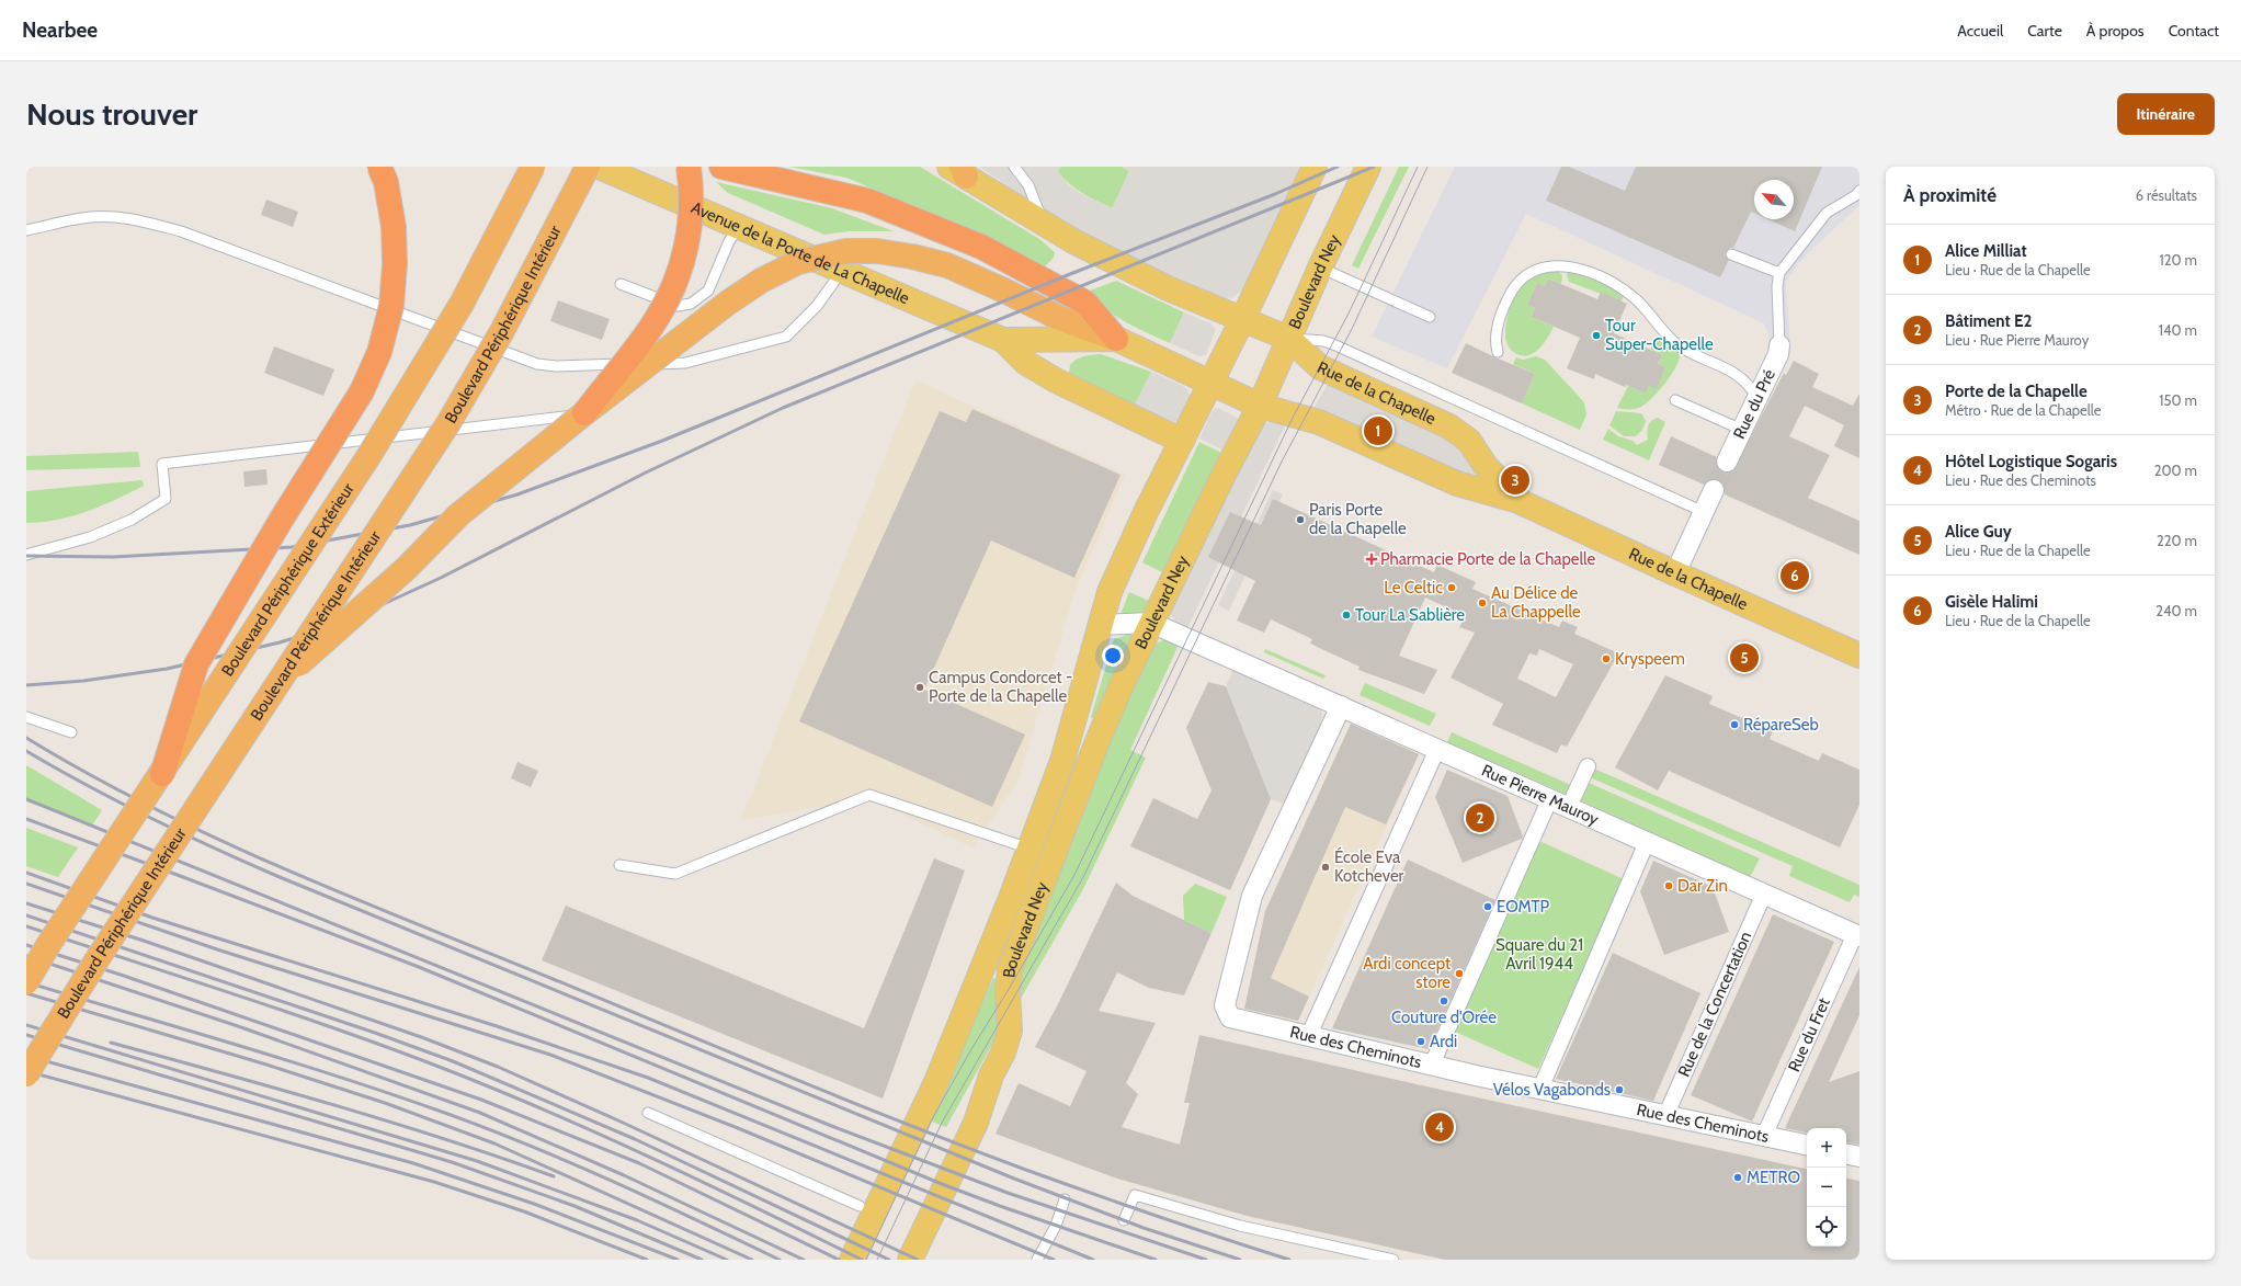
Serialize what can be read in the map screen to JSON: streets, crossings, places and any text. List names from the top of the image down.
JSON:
{
  "streets": {
    "highway": ["Boulevard Périphérique Intérieur", "Boulevard Périphérique Extérieur"],
    "main road": ["Avenue de la Porte de La Chapelle", "Boulevard Ney", "Rue de la Chapelle"],
    "street": [
      "Rue du Pré",
      "Rue Pierre Mauroy",
      "Rue de la Concertation",
      "Rue du Fret",
      "Rue des Cheminots"
    ]
  },
  "crossings": [
    ["Avenue de la Porte de La Chapelle", "Boulevard Ney"],
    ["Avenue de la Porte de La Chapelle", "Rue de la Chapelle"],
    ["Boulevard Ney", "Rue de la Chapelle"],
    ["Boulevard Ney", "Rue Pierre Mauroy"],
    ["Rue Pierre Mauroy", "Rue de la Concertation"],
    ["Rue Pierre Mauroy", "Rue du Fret"],
    ["Rue Pierre Mauroy", "Rue des Cheminots"],
    ["Rue de la Concertation", "Rue des Cheminots"],
    ["Rue du Fret", "Rue des Cheminots"]
  ],
  "parks": ["Square du 21 Avril 1944"],
  "places": {
    "other": [
      "Tour Super-Chapelle",
      "Paris Porte de la Chapelle",
      "Le Celtic",
      "Au Délice de La Chappelle",
      "Tour La Sablière",
      "Kryspeem",
      "Campus Condorcet - Porte de la Chapelle",
      "RépareSeb",
      "École Eva Kotchever",
      "Dar Zin",
      "EOMTP",
      "Ardi concept store",
      "Couture d'Orée",
      "Ardi",
      "Vélos Vagabonds",
      "METRO"
    ],
    "health": ["Pharmacie Porte de la Chapelle"]
  },
  "north": "top left",
  "page": {
    "header": "Nearbee",
    "nav": [
      "Accueil",
      "Carte",
      "À propos",
      "Contact"
    ],
    "buttons": "Itinéraire",
    "title": "Nous trouver",
    "heading": ["À proximité", "6 résultats"],
    "list": [
      {
        "mark": "1",
        "name": "Alice Milliat",
        "note": "Lieu · Rue de la Chapelle",
        "value": "120 m"
      },
      {
        "mark": "2",
        "name": "Bâtiment E2",
        "note": "Lieu · Rue Pierre Mauroy",
        "value": "140 m"
      },
      {
        "mark": "3",
        "name": "Porte de la Chapelle",
        "note": "Métro · Rue de la Chapelle",
        "value": "150 m"
      },
      {
        "mark": "4",
        "name": "Hôtel Logistique Sogaris",
        "note": "Lieu · Rue des Cheminots",
        "value": "200 m"
      },
      {
        "mark": "5",
        "name": "Alice Guy",
        "note": "Lieu · Rue de la Chapelle",
        "value": "220 m"
      },
      {
        "mark": "6",
        "name": "Gisèle Halimi",
        "note": "Lieu · Rue de la Chapelle",
        "value": "240 m"
      }
    ],
    "pins": [
      "1",
      "3",
      "6",
      "5",
      "2",
      "4"
    ],
    "map_buttons": ["+", "−"]
  }
}
